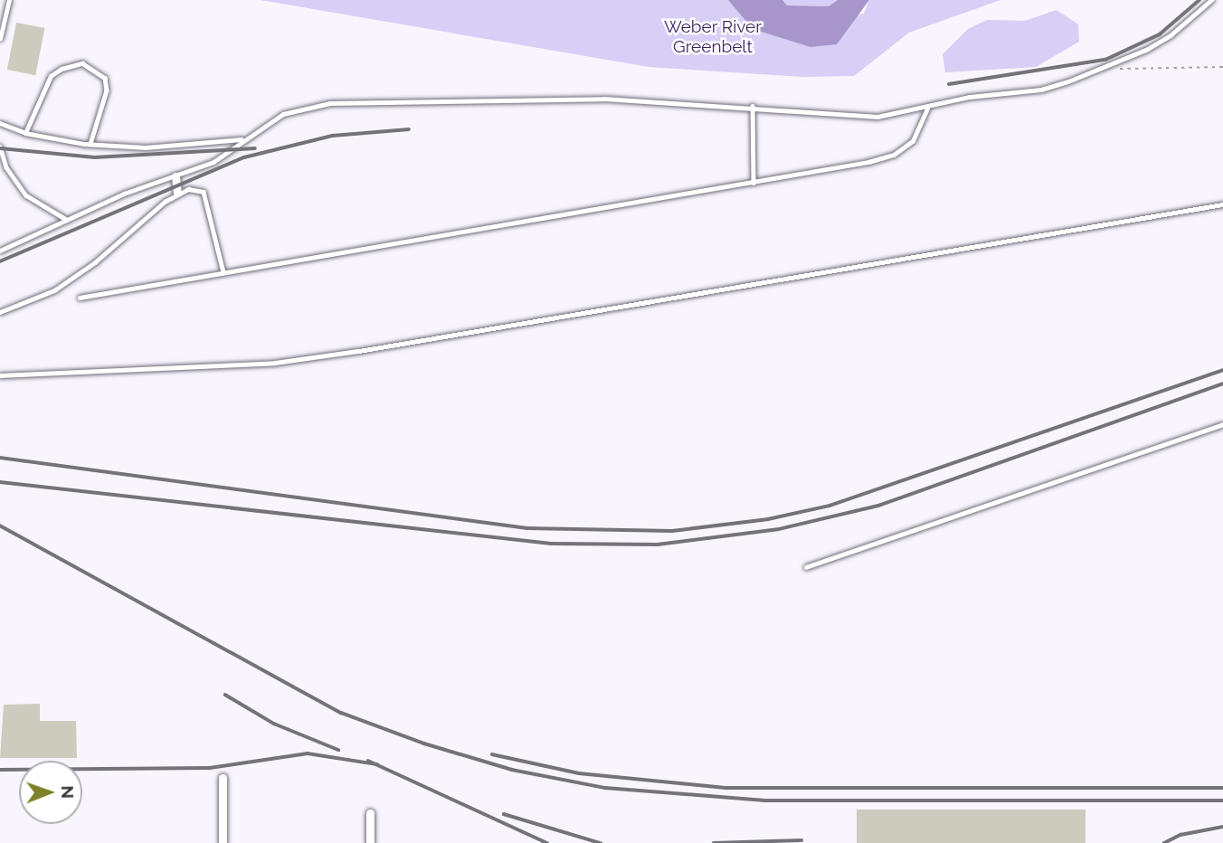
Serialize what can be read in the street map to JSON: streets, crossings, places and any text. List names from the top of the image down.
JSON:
{
  "parks": ["Weber River Greenbelt"],
  "north": "right"
}
